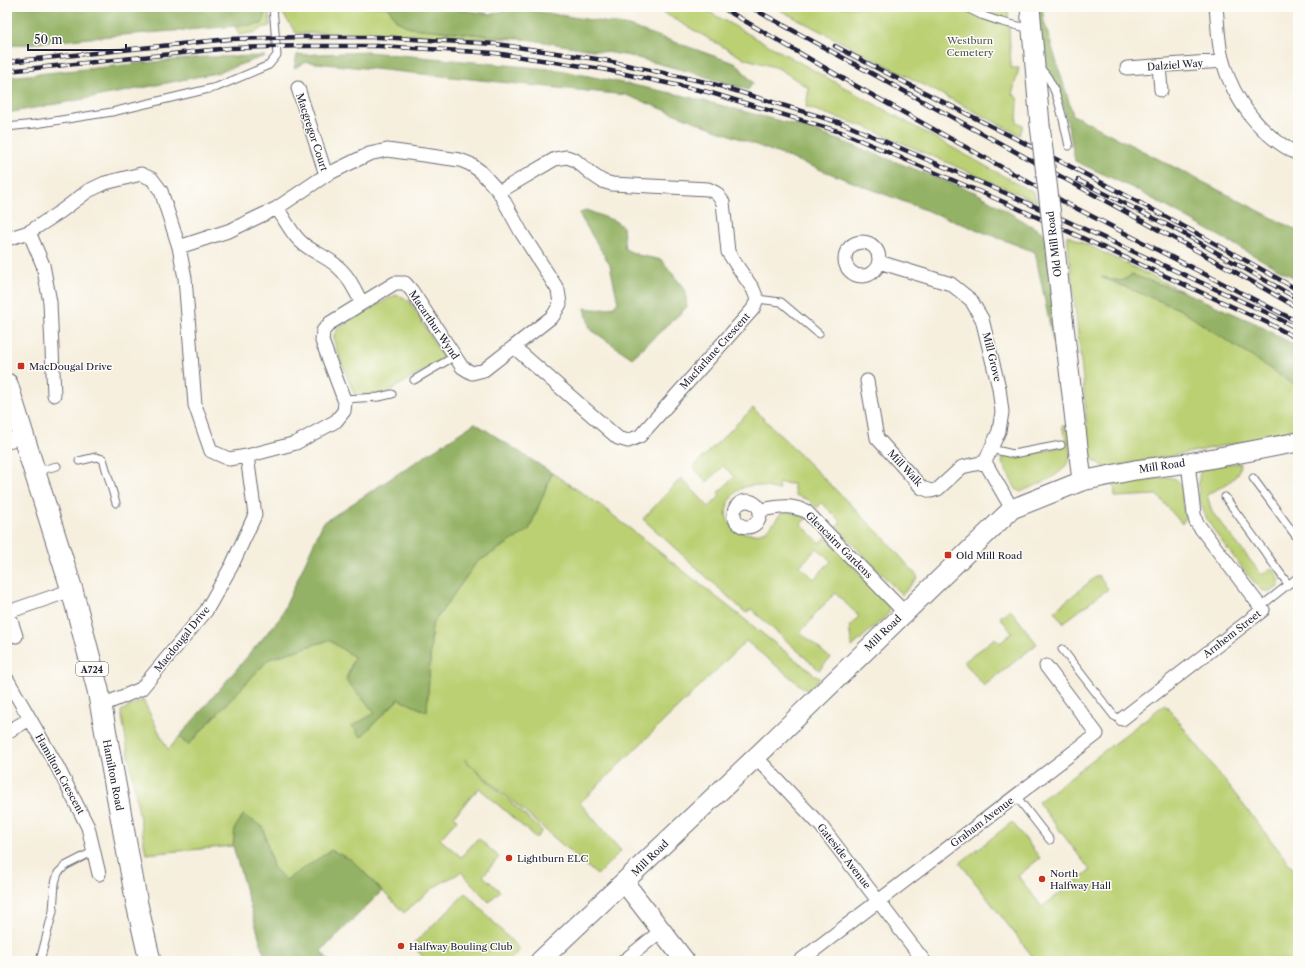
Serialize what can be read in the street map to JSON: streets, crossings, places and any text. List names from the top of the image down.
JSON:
{
  "streets": {
    "main road": ["A724", "Hamilton Road"],
    "street": [
      "Dalziel Way",
      "Macgregor Court",
      "Old Mill Road",
      "Macarthur Wynd",
      "Macfarlane Crescent",
      "Mill Grove",
      "Mill Road",
      "Mill Walk",
      "Glencairn Gardens",
      "Arnhem Street",
      "Macdougal Drive",
      "Hamilton Crescent",
      "Graham Avenue",
      "Gateside Avenue"
    ]
  },
  "crossings": [
    ["Macgregor Court", "Macarthur Wynd"],
    ["Old Mill Road", "Mill Road"],
    ["Macarthur Wynd", "Macfarlane Crescent"],
    ["Mill Grove", "Mill Walk"],
    ["Mill Road", "Glencairn Gardens"],
    ["Mill Road", "Arnhem Street"],
    ["Mill Road", "Gateside Avenue"],
    ["Macdougal Drive", "Hamilton Road"],
    ["Graham Avenue", "Gateside Avenue"]
  ],
  "parks": ["Westburn Cemetery"],
  "places": {
    "transit": ["MacDougal Drive", "Old Mill Road"],
    "other": ["Lightburn ELC", "North Halfway Hall", "Halfway Bouling Club"]
  },
  "scale_bar": "50 m"
}
